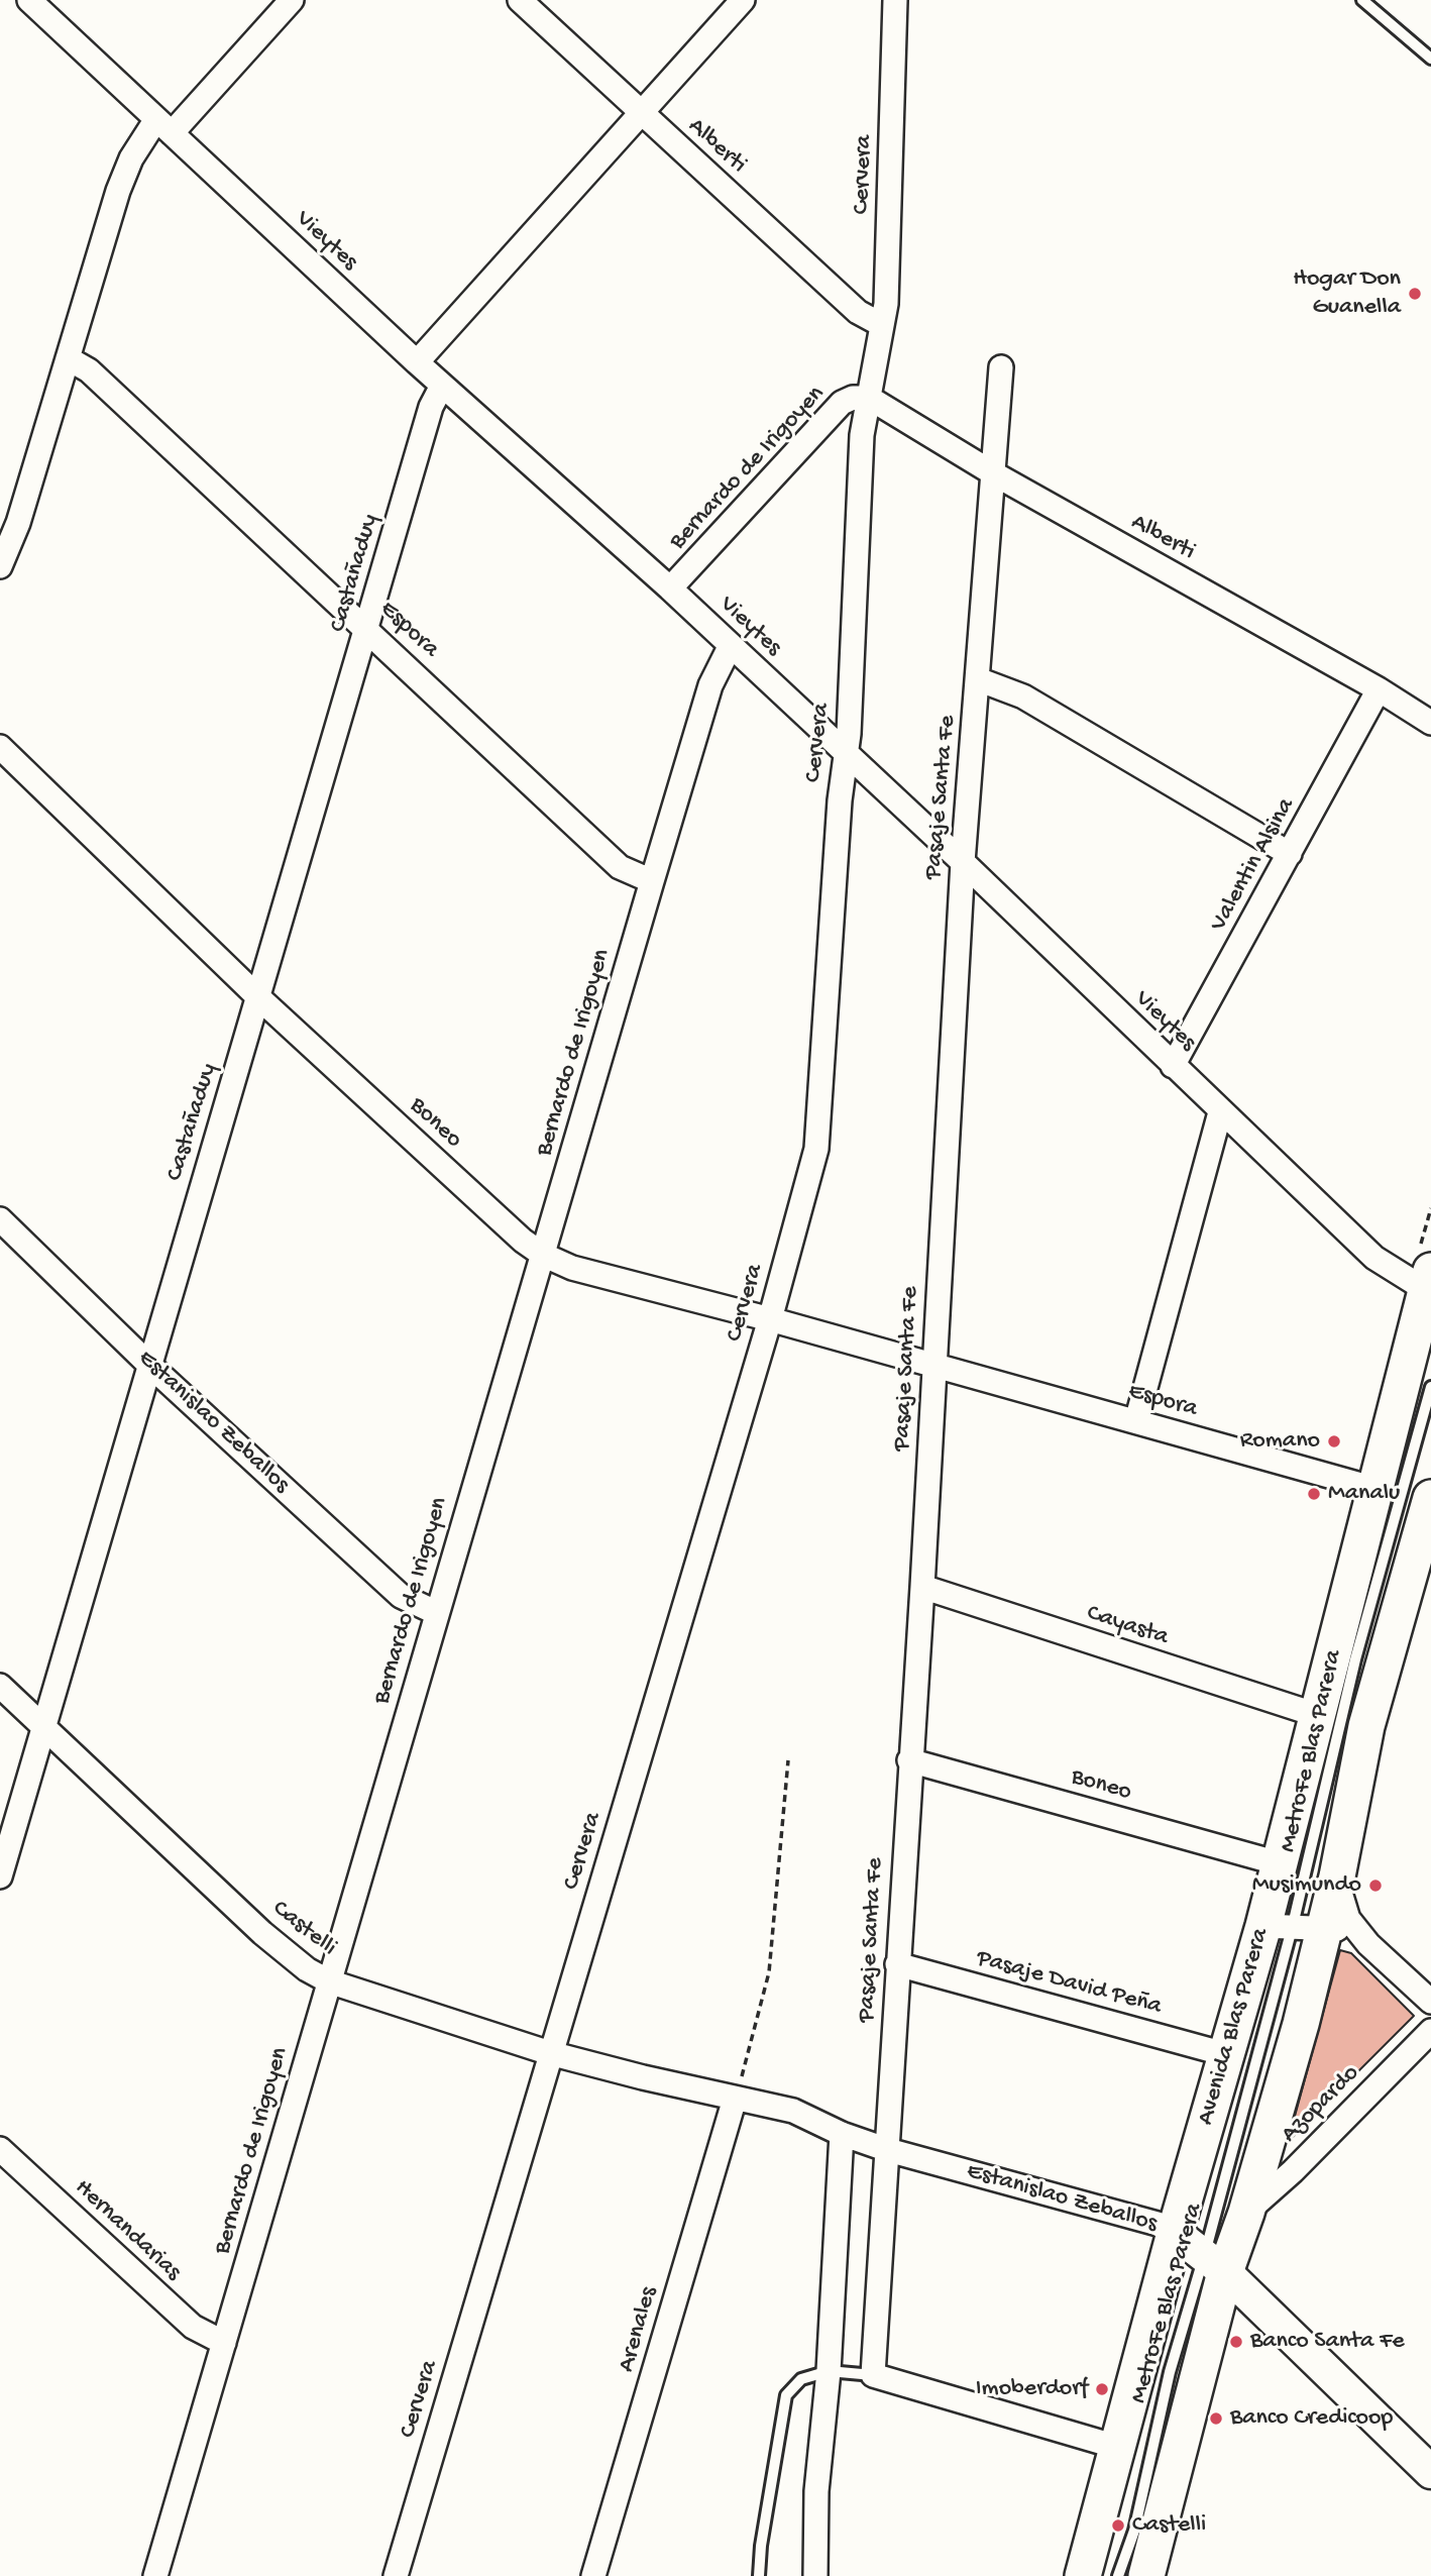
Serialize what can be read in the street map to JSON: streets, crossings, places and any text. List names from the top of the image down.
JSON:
{
  "streets": {
    "main road": ["Estanislao Zeballos", "Avenida Blas Parera"],
    "street": [
      "Alberti",
      "Cervera",
      "Vieytes",
      "Bernardo de Irigoyen",
      "Castañaduy",
      "Espora",
      "Pasaje Santa Fe",
      "Valentin Alsina",
      "Boneo",
      "Cayasta",
      "Castelli",
      "Pasaje David Peña",
      "Azopardo",
      "Hernandarias",
      "Arenales"
    ],
    "lane": ["MetroFe Blas Parera"]
  },
  "crossings": [
    ["Alberti", "Cervera"],
    ["Alberti", "Bernardo de Irigoyen"],
    ["Alberti", "Pasaje Santa Fe"],
    ["Alberti", "Valentin Alsina"],
    ["Cervera", "Vieytes"],
    ["Cervera", "Bernardo de Irigoyen"],
    ["Cervera", "Boneo"],
    ["Cervera", "Castelli"],
    ["Vieytes", "Bernardo de Irigoyen"],
    ["Vieytes", "Castañaduy"],
    ["Vieytes", "Pasaje Santa Fe"],
    ["Vieytes", "Valentin Alsina"],
    ["Vieytes", "Avenida Blas Parera"],
    ["Bernardo de Irigoyen", "Espora"],
    ["Bernardo de Irigoyen", "Boneo"],
    ["Bernardo de Irigoyen", "Estanislao Zeballos"],
    ["Bernardo de Irigoyen", "Castelli"],
    ["Bernardo de Irigoyen", "Hernandarias"],
    ["Castañaduy", "Espora"],
    ["Castañaduy", "Boneo"],
    ["Castañaduy", "Estanislao Zeballos"],
    ["Castañaduy", "Castelli"],
    ["Espora", "Pasaje Santa Fe"],
    ["Espora", "Boneo"],
    ["Espora", "Avenida Blas Parera"],
    ["Pasaje Santa Fe", "Boneo"],
    ["Pasaje Santa Fe", "Estanislao Zeballos"],
    ["Pasaje Santa Fe", "Cayasta"],
    ["Pasaje Santa Fe", "Pasaje David Peña"],
    ["Boneo", "Avenida Blas Parera"],
    ["Estanislao Zeballos", "MetroFe Blas Parera"],
    ["Estanislao Zeballos", "Castelli"],
    ["Estanislao Zeballos", "Avenida Blas Parera"],
    ["Estanislao Zeballos", "Arenales"],
    ["Cayasta", "Avenida Blas Parera"],
    ["MetroFe Blas Parera", "Avenida Blas Parera"],
    ["Castelli", "Arenales"],
    ["Pasaje David Peña", "Avenida Blas Parera"],
    ["Avenida Blas Parera", "Azopardo"]
  ],
  "places": [
    "Hogar Don Guanella",
    "Romano",
    "Manalu",
    "Musimundo",
    "Banco Santa Fe",
    "Imoberdorf",
    "Banco Credicoop",
    "Castelli"
  ]
}
